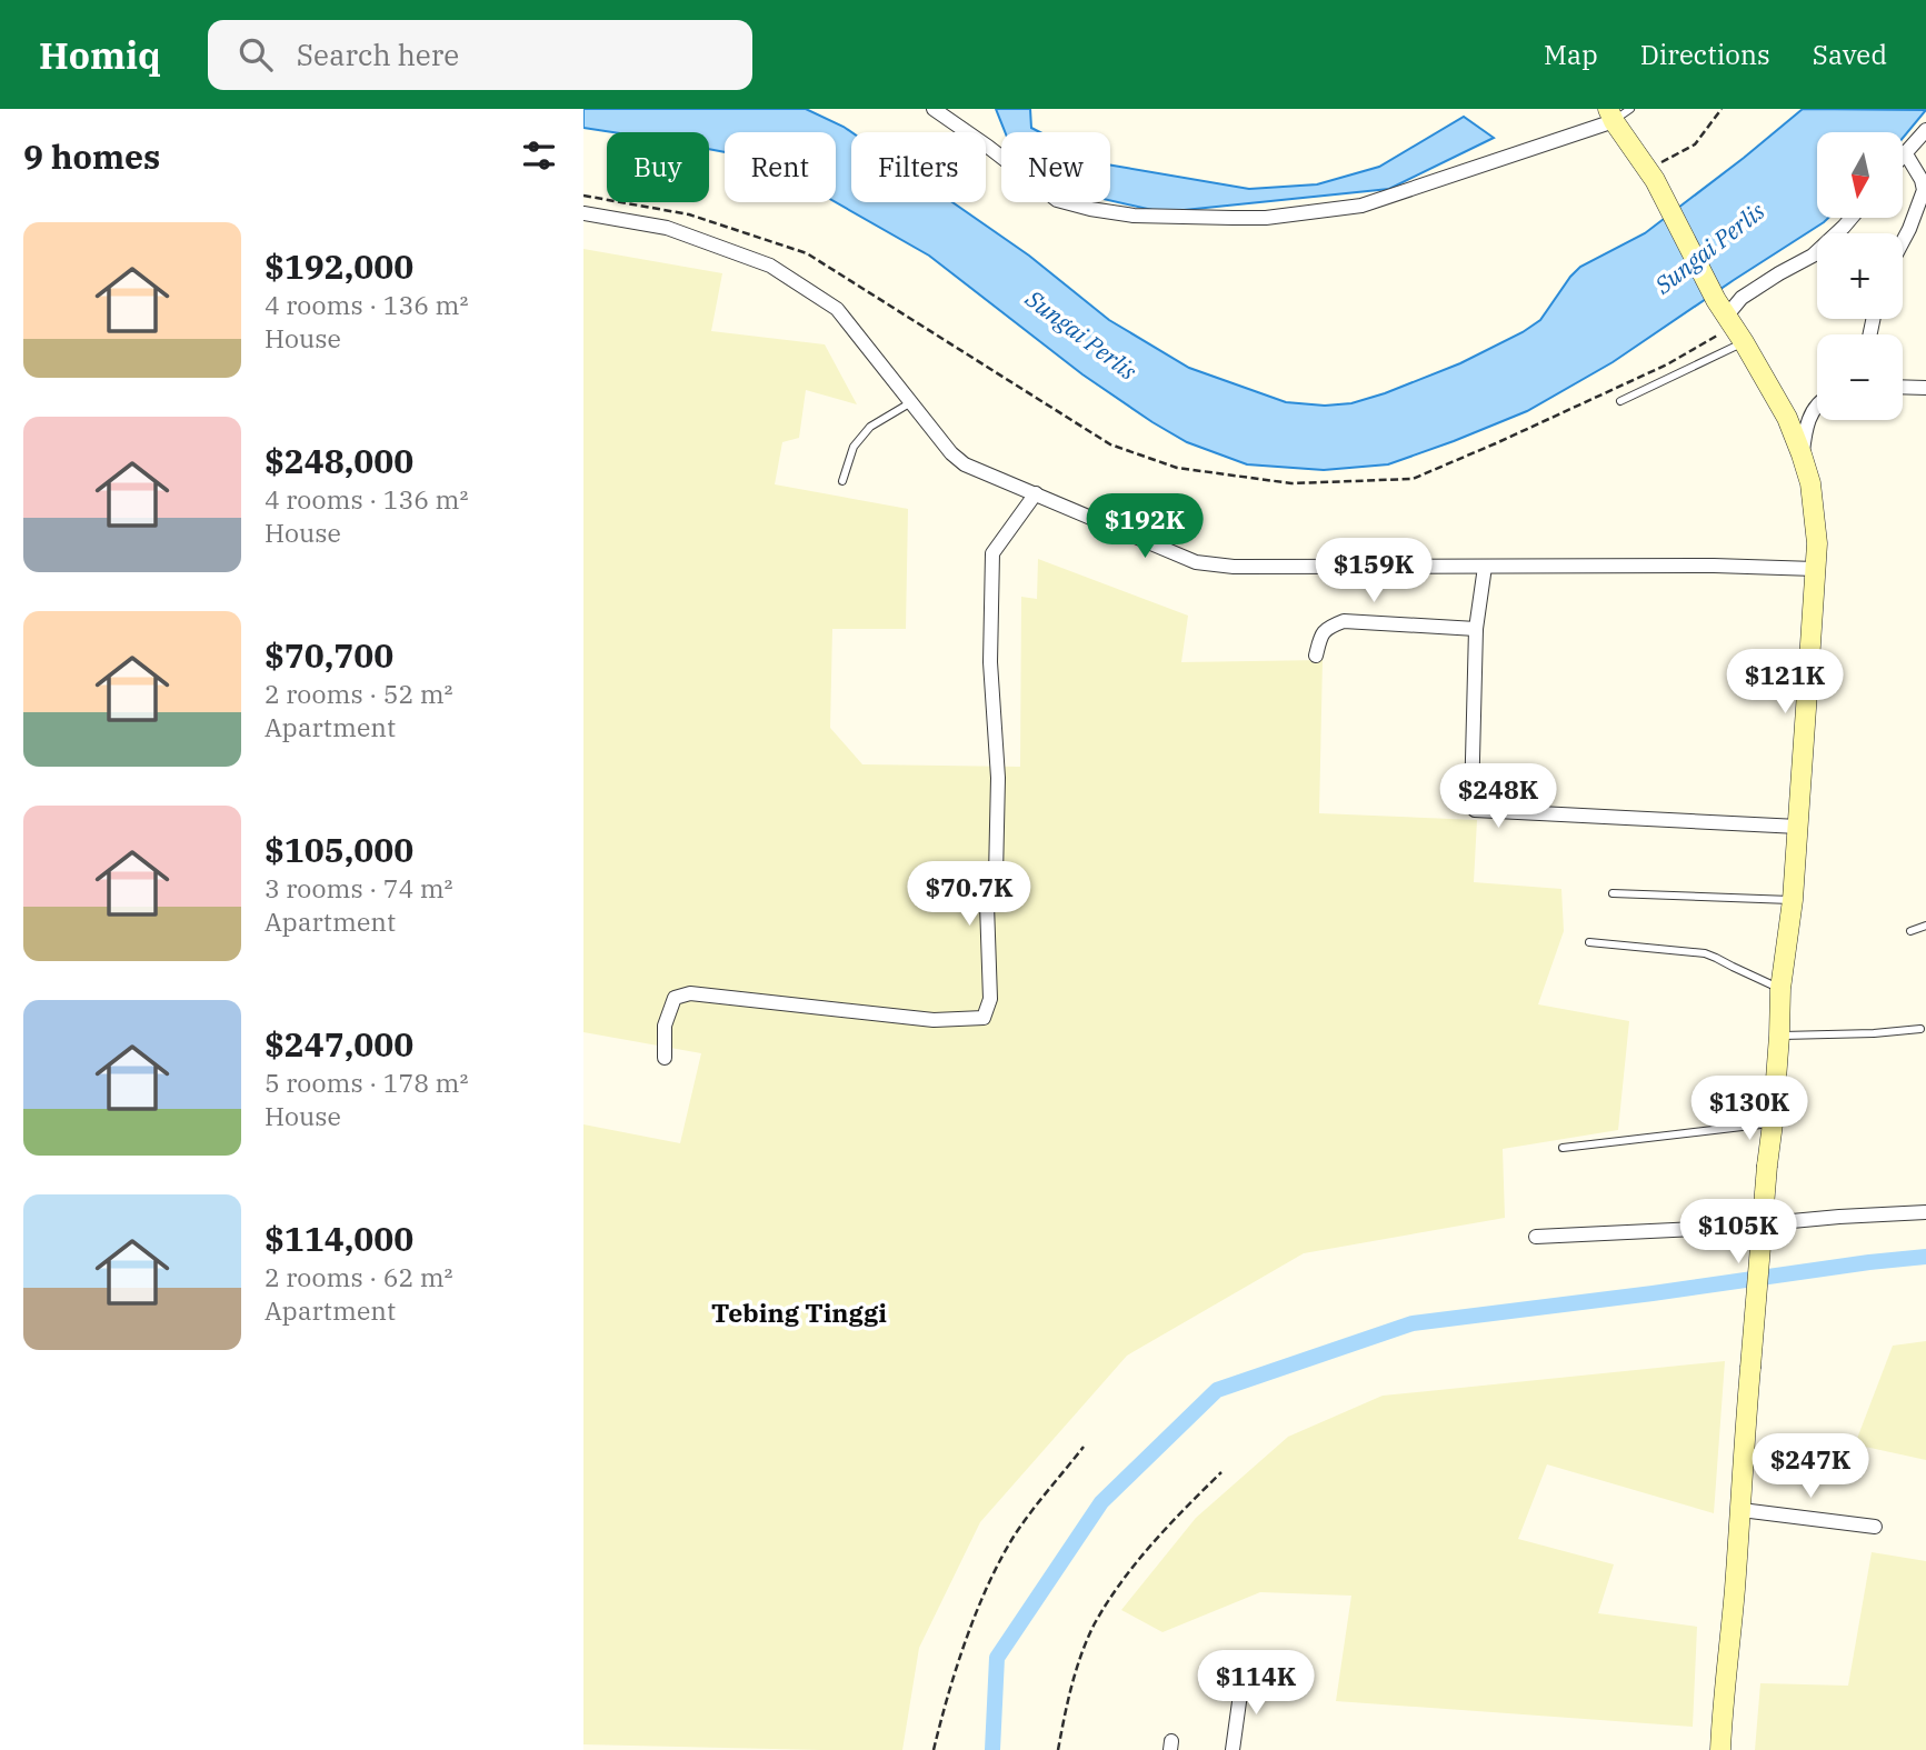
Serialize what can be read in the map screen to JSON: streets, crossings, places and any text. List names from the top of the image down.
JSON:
{
  "districts": ["Tebing Tinggi"],
  "water": ["Sungai Perlis"],
  "north": "bottom",
  "page": {
    "header": "Homiq",
    "search": "Search here",
    "nav": ["Map", "Directions", "Saved"],
    "heading": "9 homes",
    "map_buttons": ["+", "−"],
    "chip": [
      "Buy",
      "Rent",
      "Filters",
      "New"
    ],
    "list": [
      {
        "name": "$192,000",
        "note": "4 rooms · 136 m² · House"
      },
      {
        "name": "$248,000",
        "note": "4 rooms · 136 m² · House"
      },
      {
        "name": "$70,700",
        "note": "2 rooms · 52 m² · Apartment"
      },
      {
        "name": "$105,000",
        "note": "3 rooms · 74 m² · Apartment"
      },
      {
        "name": "$247,000",
        "note": "5 rooms · 178 m² · House"
      },
      {
        "name": "$114,000",
        "note": "2 rooms · 62 m² · Apartment"
      }
    ],
    "price": [
      "$192K",
      "$159K",
      "$121K",
      "$248K",
      "$70.7K",
      "$130K",
      "$105K",
      "$247K",
      "$114K"
    ]
  }
}
